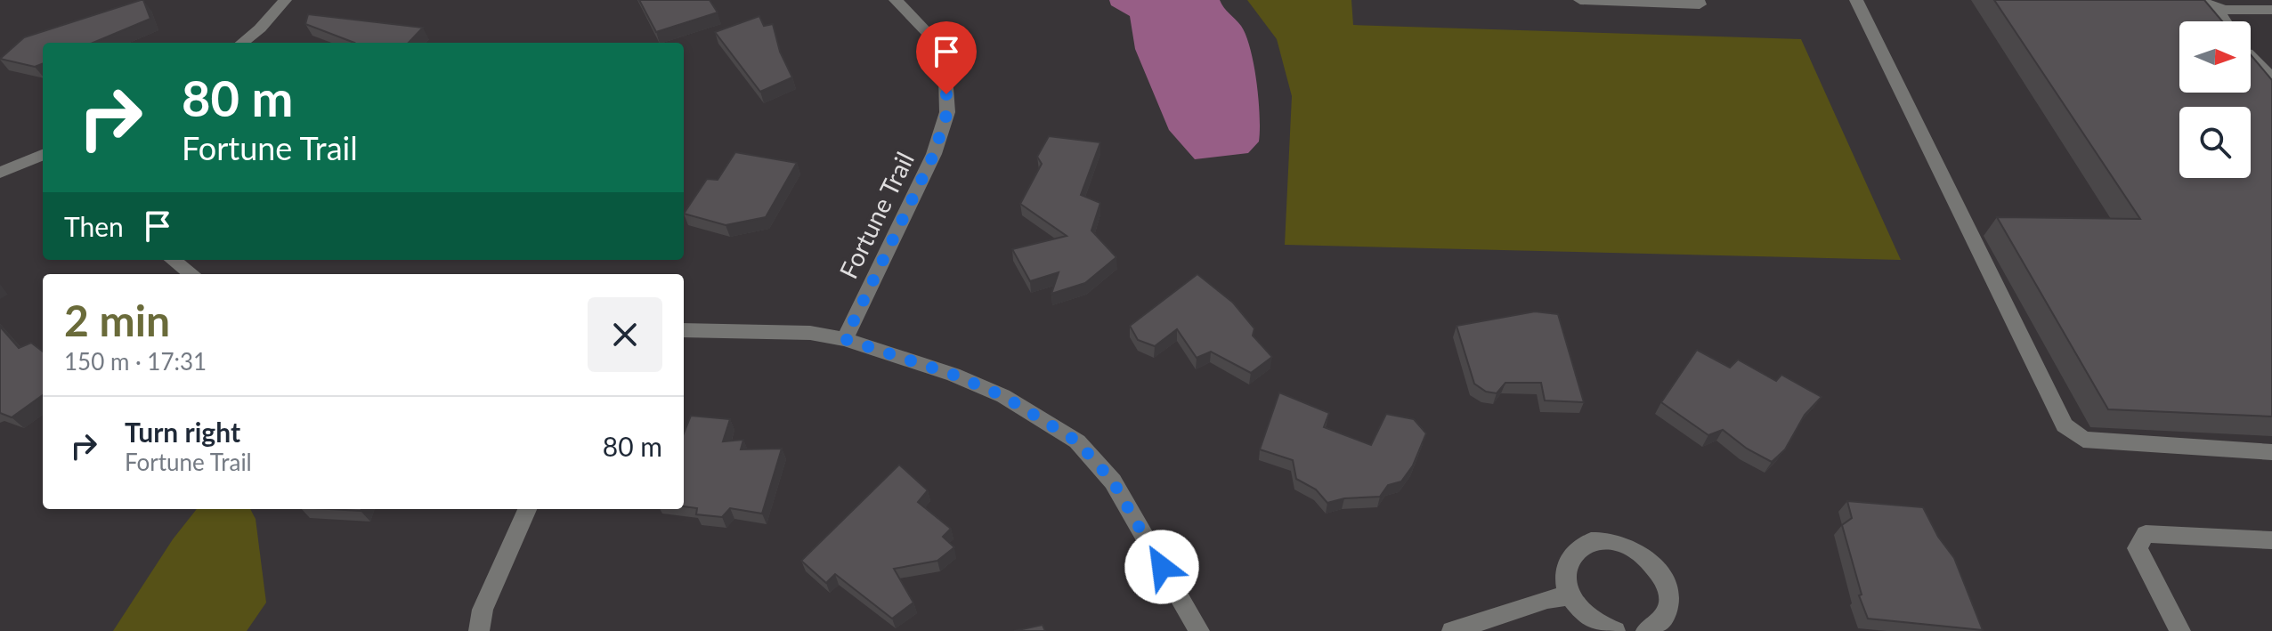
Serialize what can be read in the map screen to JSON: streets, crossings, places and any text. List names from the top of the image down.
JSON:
{
  "streets": {
    "street": ["Fortune Trail"]
  },
  "north": "right",
  "page": {
    "turn": ["80 m", "Fortune Trail"],
    "then": "Then",
    "heading": ["2 min", "150 m · 17:31"],
    "list": [
      {
        "name": "Turn right",
        "note": "Fortune Trail",
        "value": "80 m"
      }
    ]
  }
}
